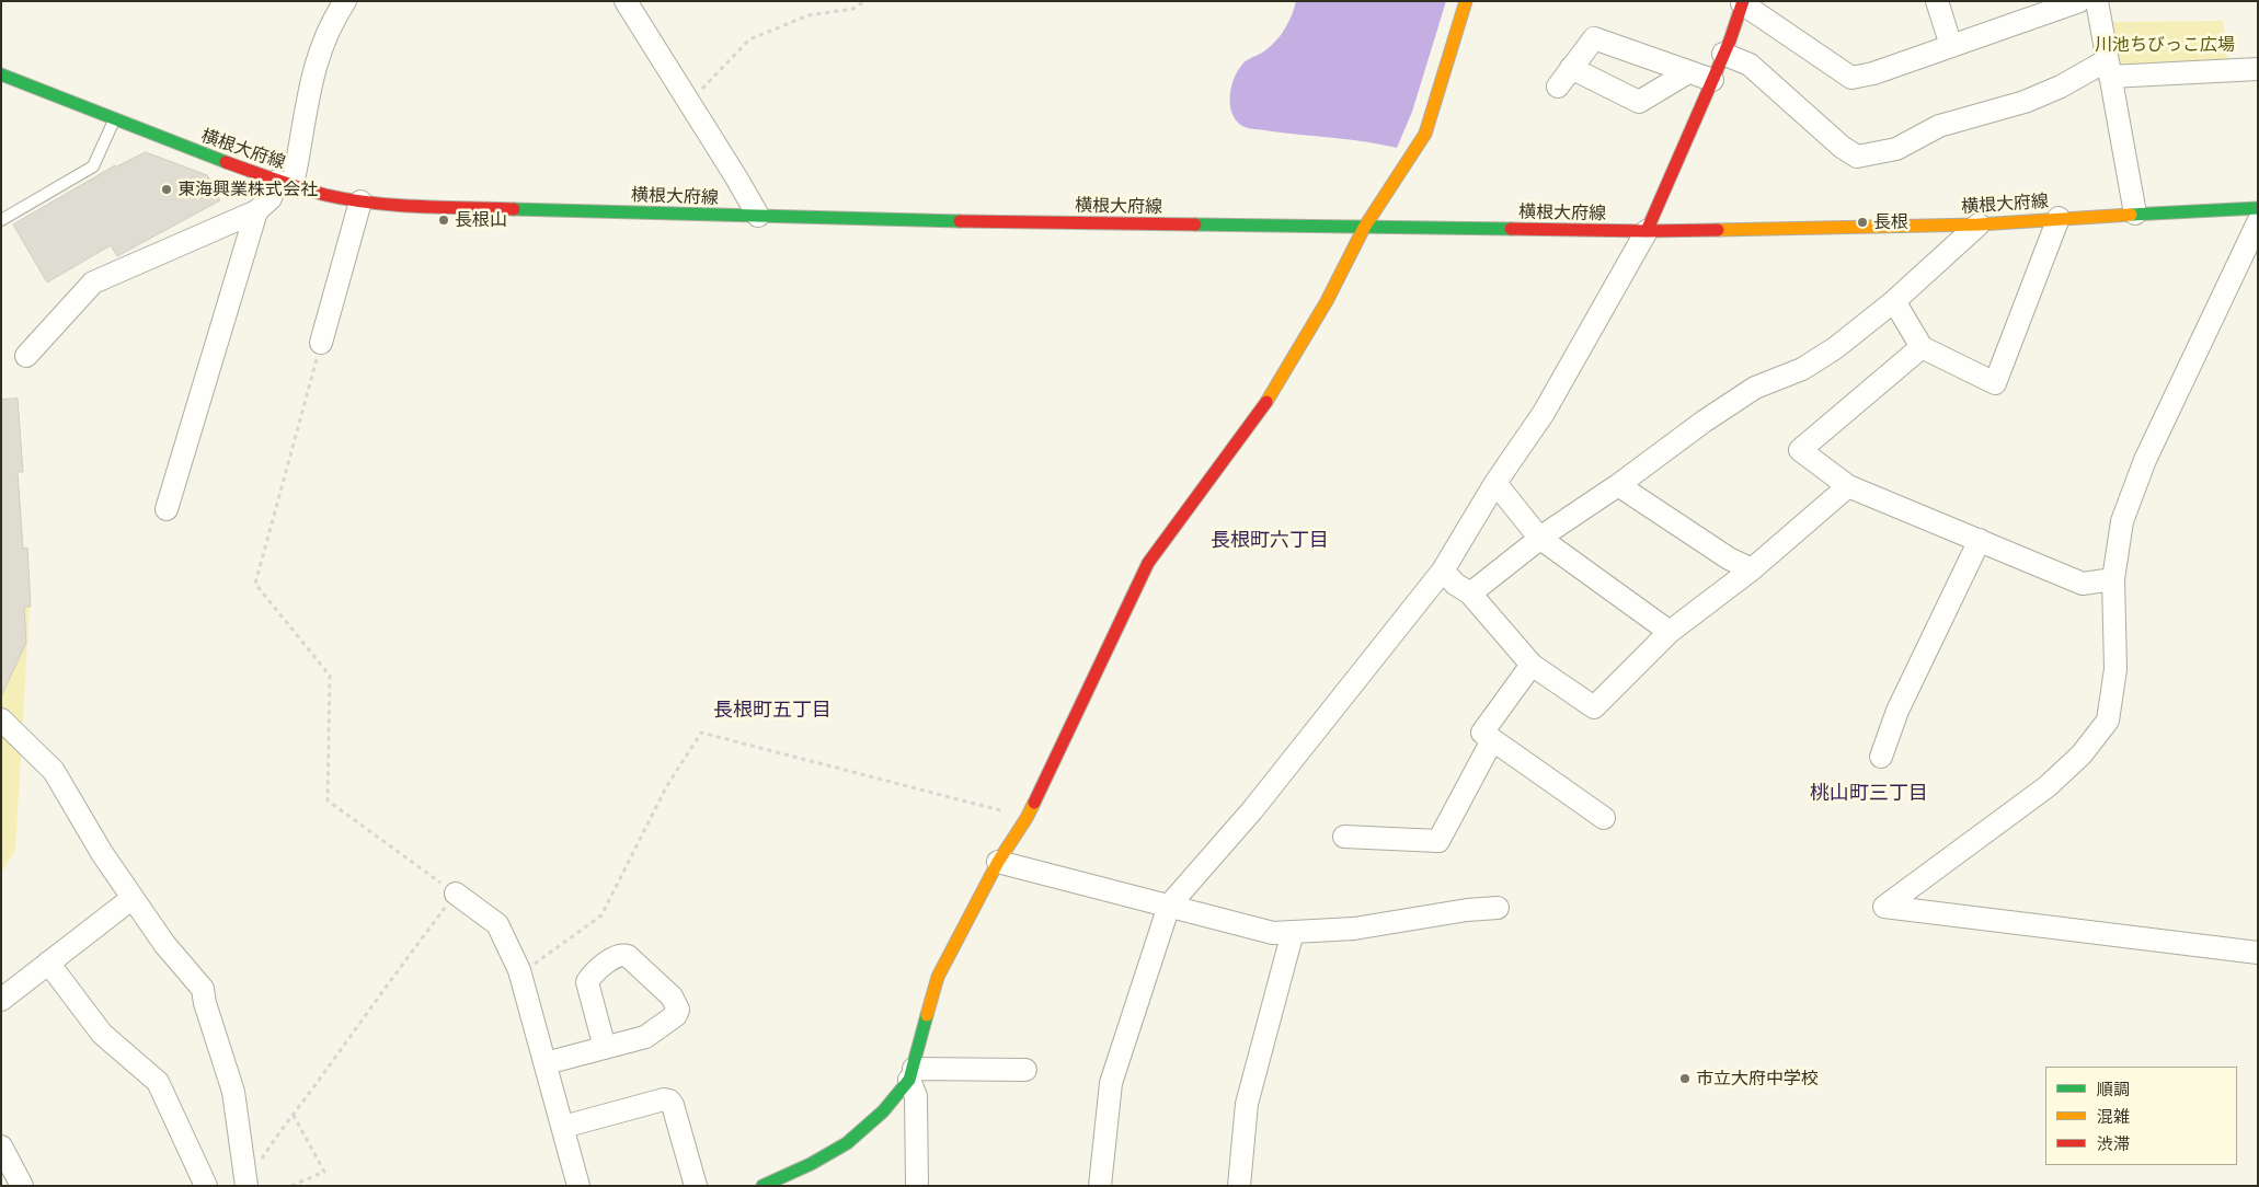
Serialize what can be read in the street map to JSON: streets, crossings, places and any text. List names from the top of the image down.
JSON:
{
  "streets": {
    "main road": ["横根大府線"]
  },
  "districts": ["長根町六丁目", "長根町五丁目", "桃山町三丁目"],
  "parks": ["川池ちびっこ広場"],
  "places": [
    "東海興業株式会社",
    "長根山",
    "長根",
    "市立大府中学校"
  ],
  "legend": ["順調", "混雑", "渋滞"]
}
